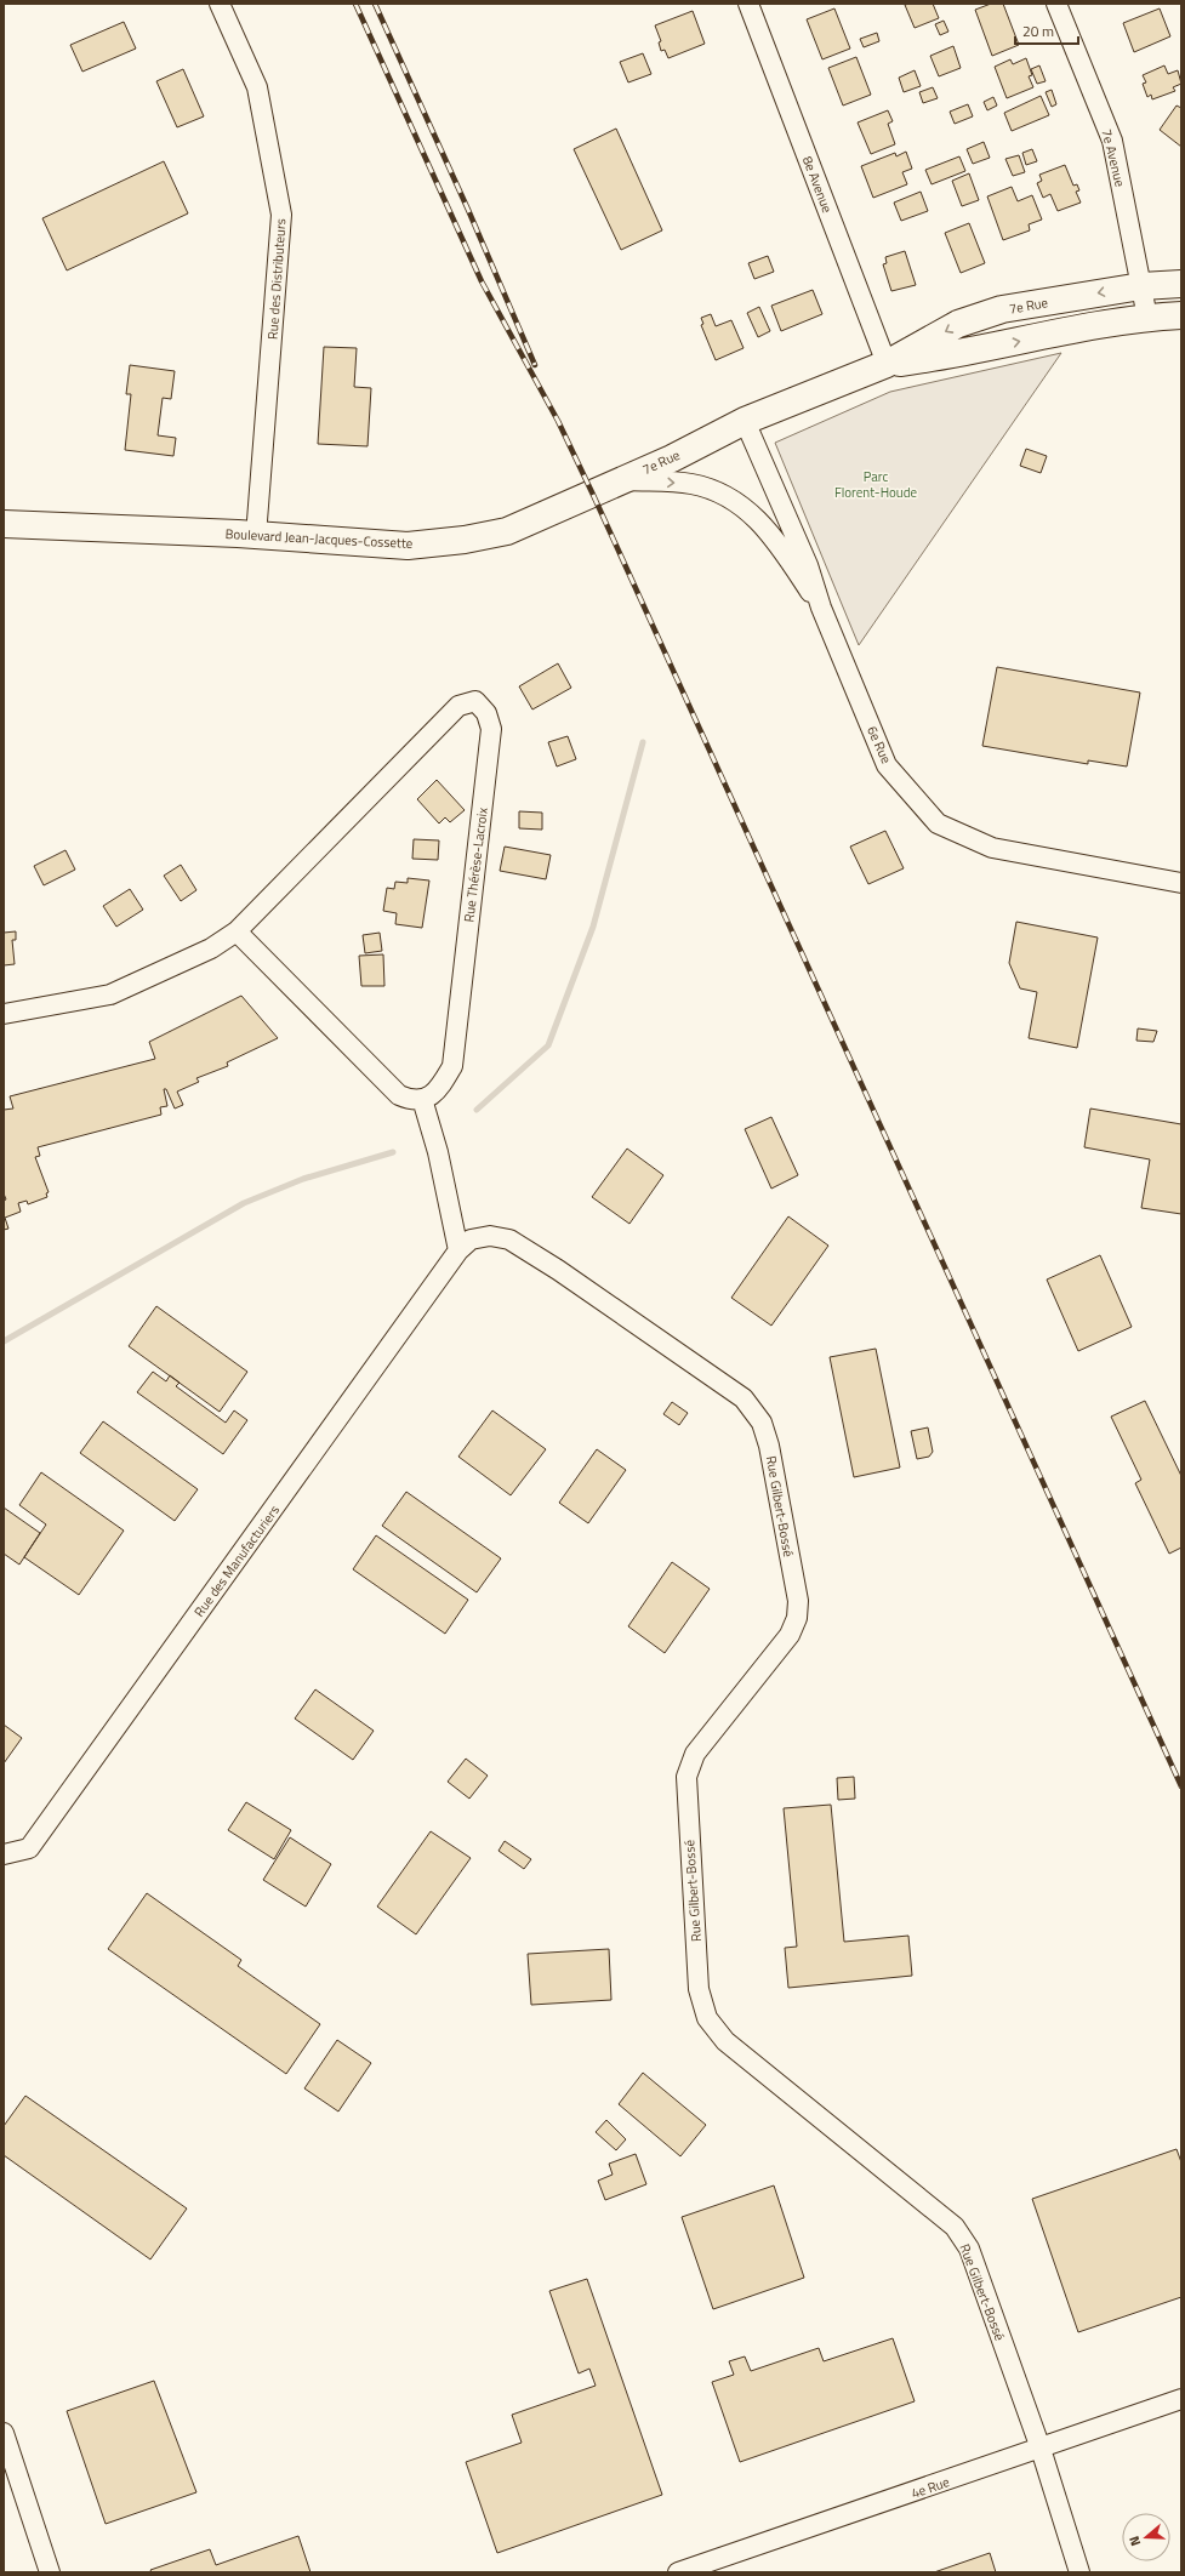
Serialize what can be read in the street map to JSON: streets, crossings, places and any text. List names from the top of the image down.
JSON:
{
  "streets": {
    "main road": ["7e Rue", "Boulevard Jean-Jacques-Cossette"],
    "street": [
      "7e Avenue",
      "8e Avenue",
      "Rue des Distributeurs",
      "6e Rue",
      "Rue Thérèse-Lacroix",
      "Rue Gilbert-Bossé",
      "Rue des Manufacturiers",
      "4e Rue"
    ]
  },
  "crossings": [
    ["7e Avenue", "7e Rue"],
    ["8e Avenue", "7e Rue"],
    ["Rue des Distributeurs", "Boulevard Jean-Jacques-Cossette"],
    ["7e Rue", "Boulevard Jean-Jacques-Cossette"],
    ["7e Rue", "6e Rue"],
    ["Rue Gilbert-Bossé", "Rue des Manufacturiers"],
    ["Rue Gilbert-Bossé", "4e Rue"]
  ],
  "parks": ["Parc Florent-Houde"],
  "scale_bar": "20 m",
  "north": "left"
}
